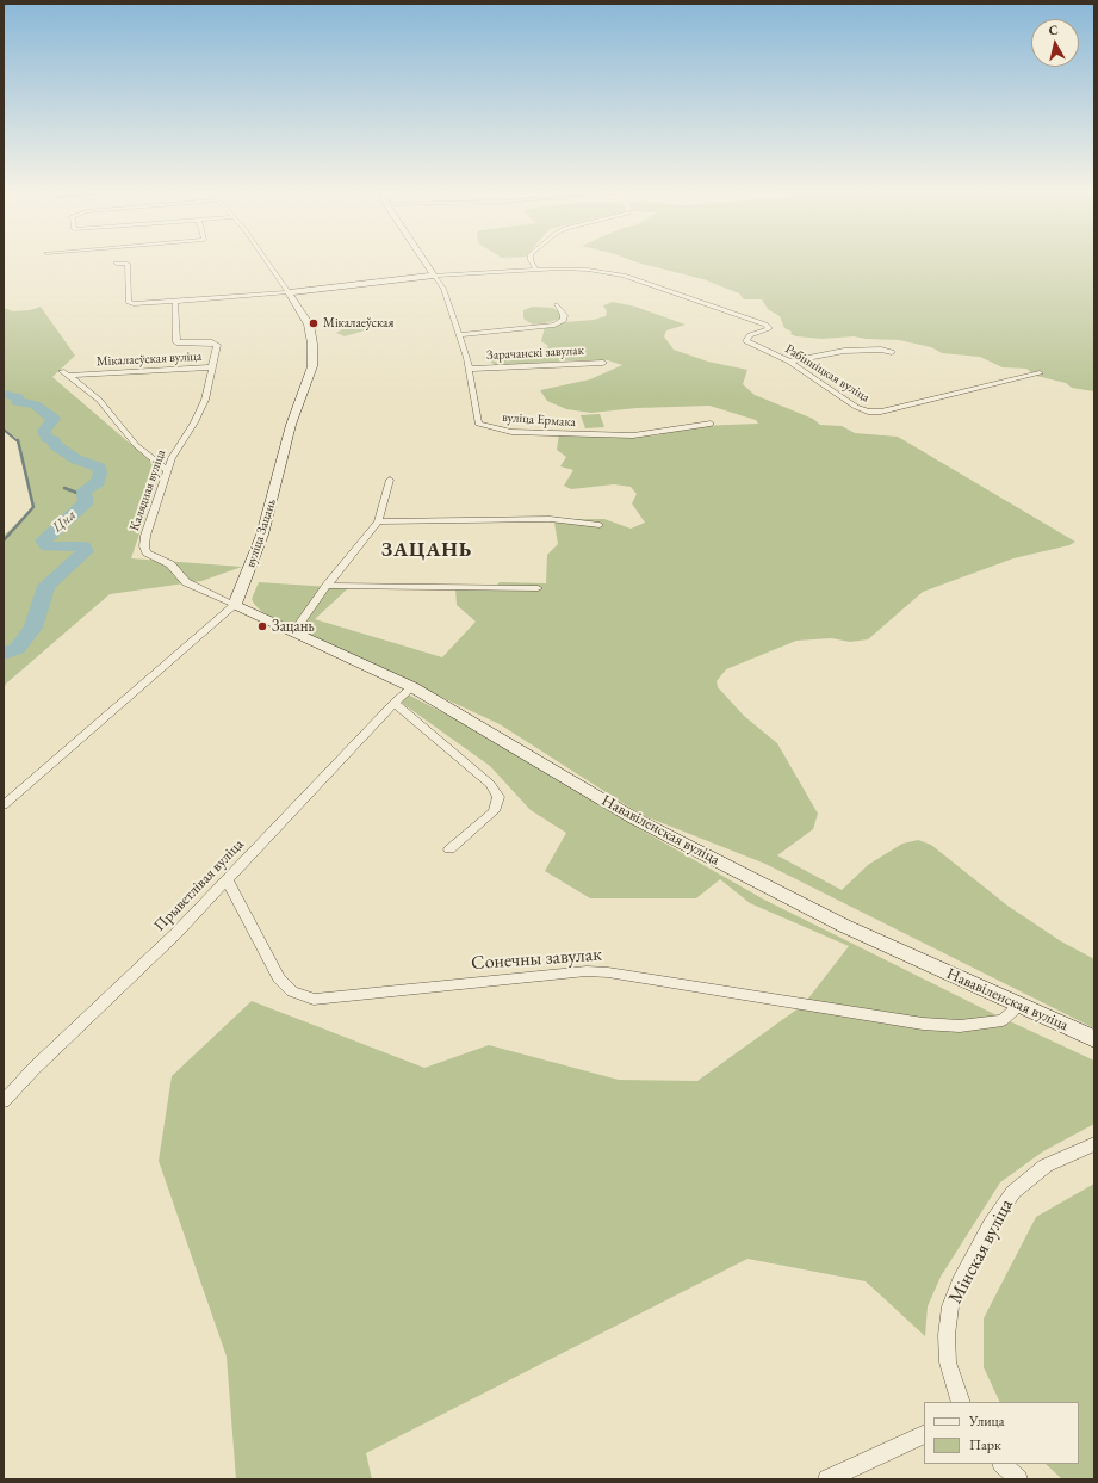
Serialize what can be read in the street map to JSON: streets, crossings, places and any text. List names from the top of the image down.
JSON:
{
  "streets": {
    "street": [
      "Зарачанскі завулак",
      "Мікалаеўская вуліца",
      "Рабінніцкая вуліца",
      "вуліца Ермака",
      "Калядная вуліца",
      "вуліца Зацань",
      "Нававіленская вуліца",
      "Прыветлівая вуліца",
      "Сонечны завулак",
      "Мінская вуліца"
    ]
  },
  "crossings": [
    ["Зарачанскі завулак", "вуліца Ермака"],
    ["Мікалаеўская вуліца", "Калядная вуліца"],
    ["Рабінніцкая вуліца", "вуліца Ермака"],
    ["Калядная вуліца", "вуліца Зацань"],
    ["Калядная вуліца", "Нававіленская вуліца"],
    ["вуліца Зацань", "Нававіленская вуліца"],
    ["Нававіленская вуліца", "Прыветлівая вуліца"],
    ["Нававіленская вуліца", "Сонечны завулак"],
    ["Прыветлівая вуліца", "Сонечны завулак"]
  ],
  "districts": ["ЗАЦАНЬ"],
  "water": ["Цна"],
  "places": ["Мікалаеўская", "Зацань"],
  "legend": ["Улица", "Парк"],
  "north": "top"
}
